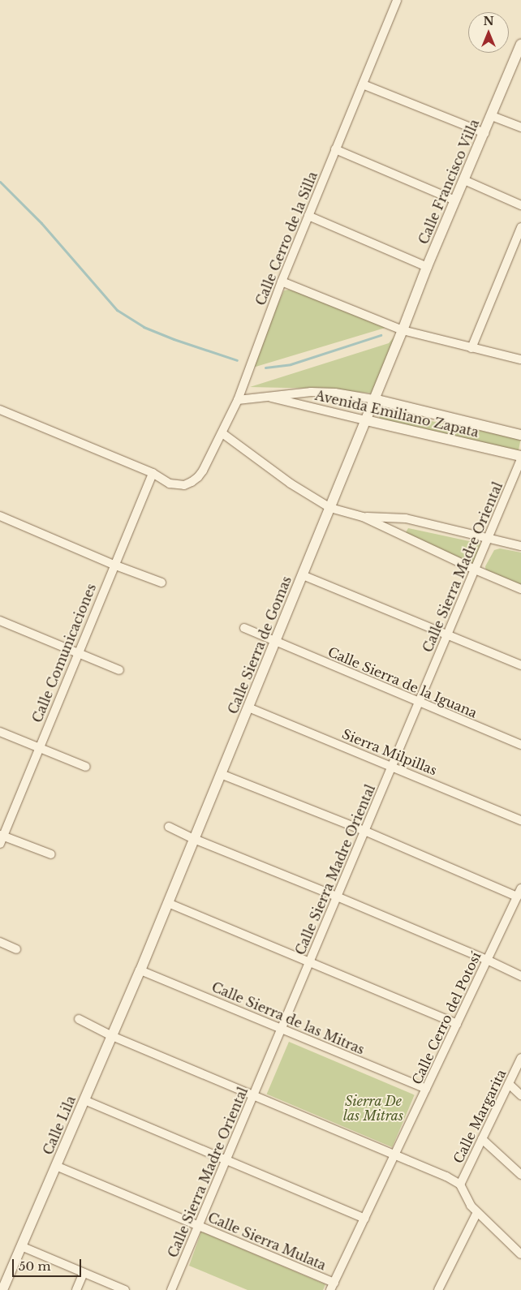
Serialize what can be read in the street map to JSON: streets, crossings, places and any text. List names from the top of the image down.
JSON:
{
  "streets": {
    "street": [
      "Calle Francisco Villa",
      "Calle Cerro de la Silla",
      "Avenida Emiliano Zapata",
      "Calle Sierra Madre Oriental",
      "Calle Sierra de Gomas",
      "Calle Comunicaciones",
      "Calle Sierra de la Iguana",
      "Sierra Milpillas",
      "Calle Sierra de las Mitras",
      "Calle Cerro del Potosí",
      "Calle Margarita",
      "Calle Lila",
      "Calle Sierra Mulata"
    ]
  },
  "crossings": [
    ["Calle Francisco Villa", "Calle Sierra de Gomas"],
    ["Calle Cerro de la Silla", "Avenida Emiliano Zapata"],
    ["Calle Cerro de la Silla", "Calle Comunicaciones"],
    ["Avenida Emiliano Zapata", "Calle Sierra Madre Oriental"],
    ["Avenida Emiliano Zapata", "Calle Sierra de Gomas"],
    ["Calle Sierra Madre Oriental", "Calle Sierra de la Iguana"],
    ["Calle Sierra Madre Oriental", "Sierra Milpillas"],
    ["Calle Sierra Madre Oriental", "Calle Sierra de las Mitras"],
    ["Calle Sierra Madre Oriental", "Calle Sierra Mulata"],
    ["Calle Sierra de Gomas", "Calle Sierra de la Iguana"],
    ["Calle Sierra de Gomas", "Sierra Milpillas"],
    ["Calle Sierra de Gomas", "Calle Sierra de las Mitras"],
    ["Calle Sierra de Gomas", "Calle Lila"],
    ["Calle Sierra de las Mitras", "Calle Cerro del Potosí"],
    ["Calle Sierra de las Mitras", "Calle Lila"],
    ["Calle Cerro del Potosí", "Calle Sierra Mulata"],
    ["Calle Lila", "Calle Sierra Mulata"]
  ],
  "parks": ["Sierra De las Mitras"],
  "scale_bar": "50 m",
  "north": "top"
}
